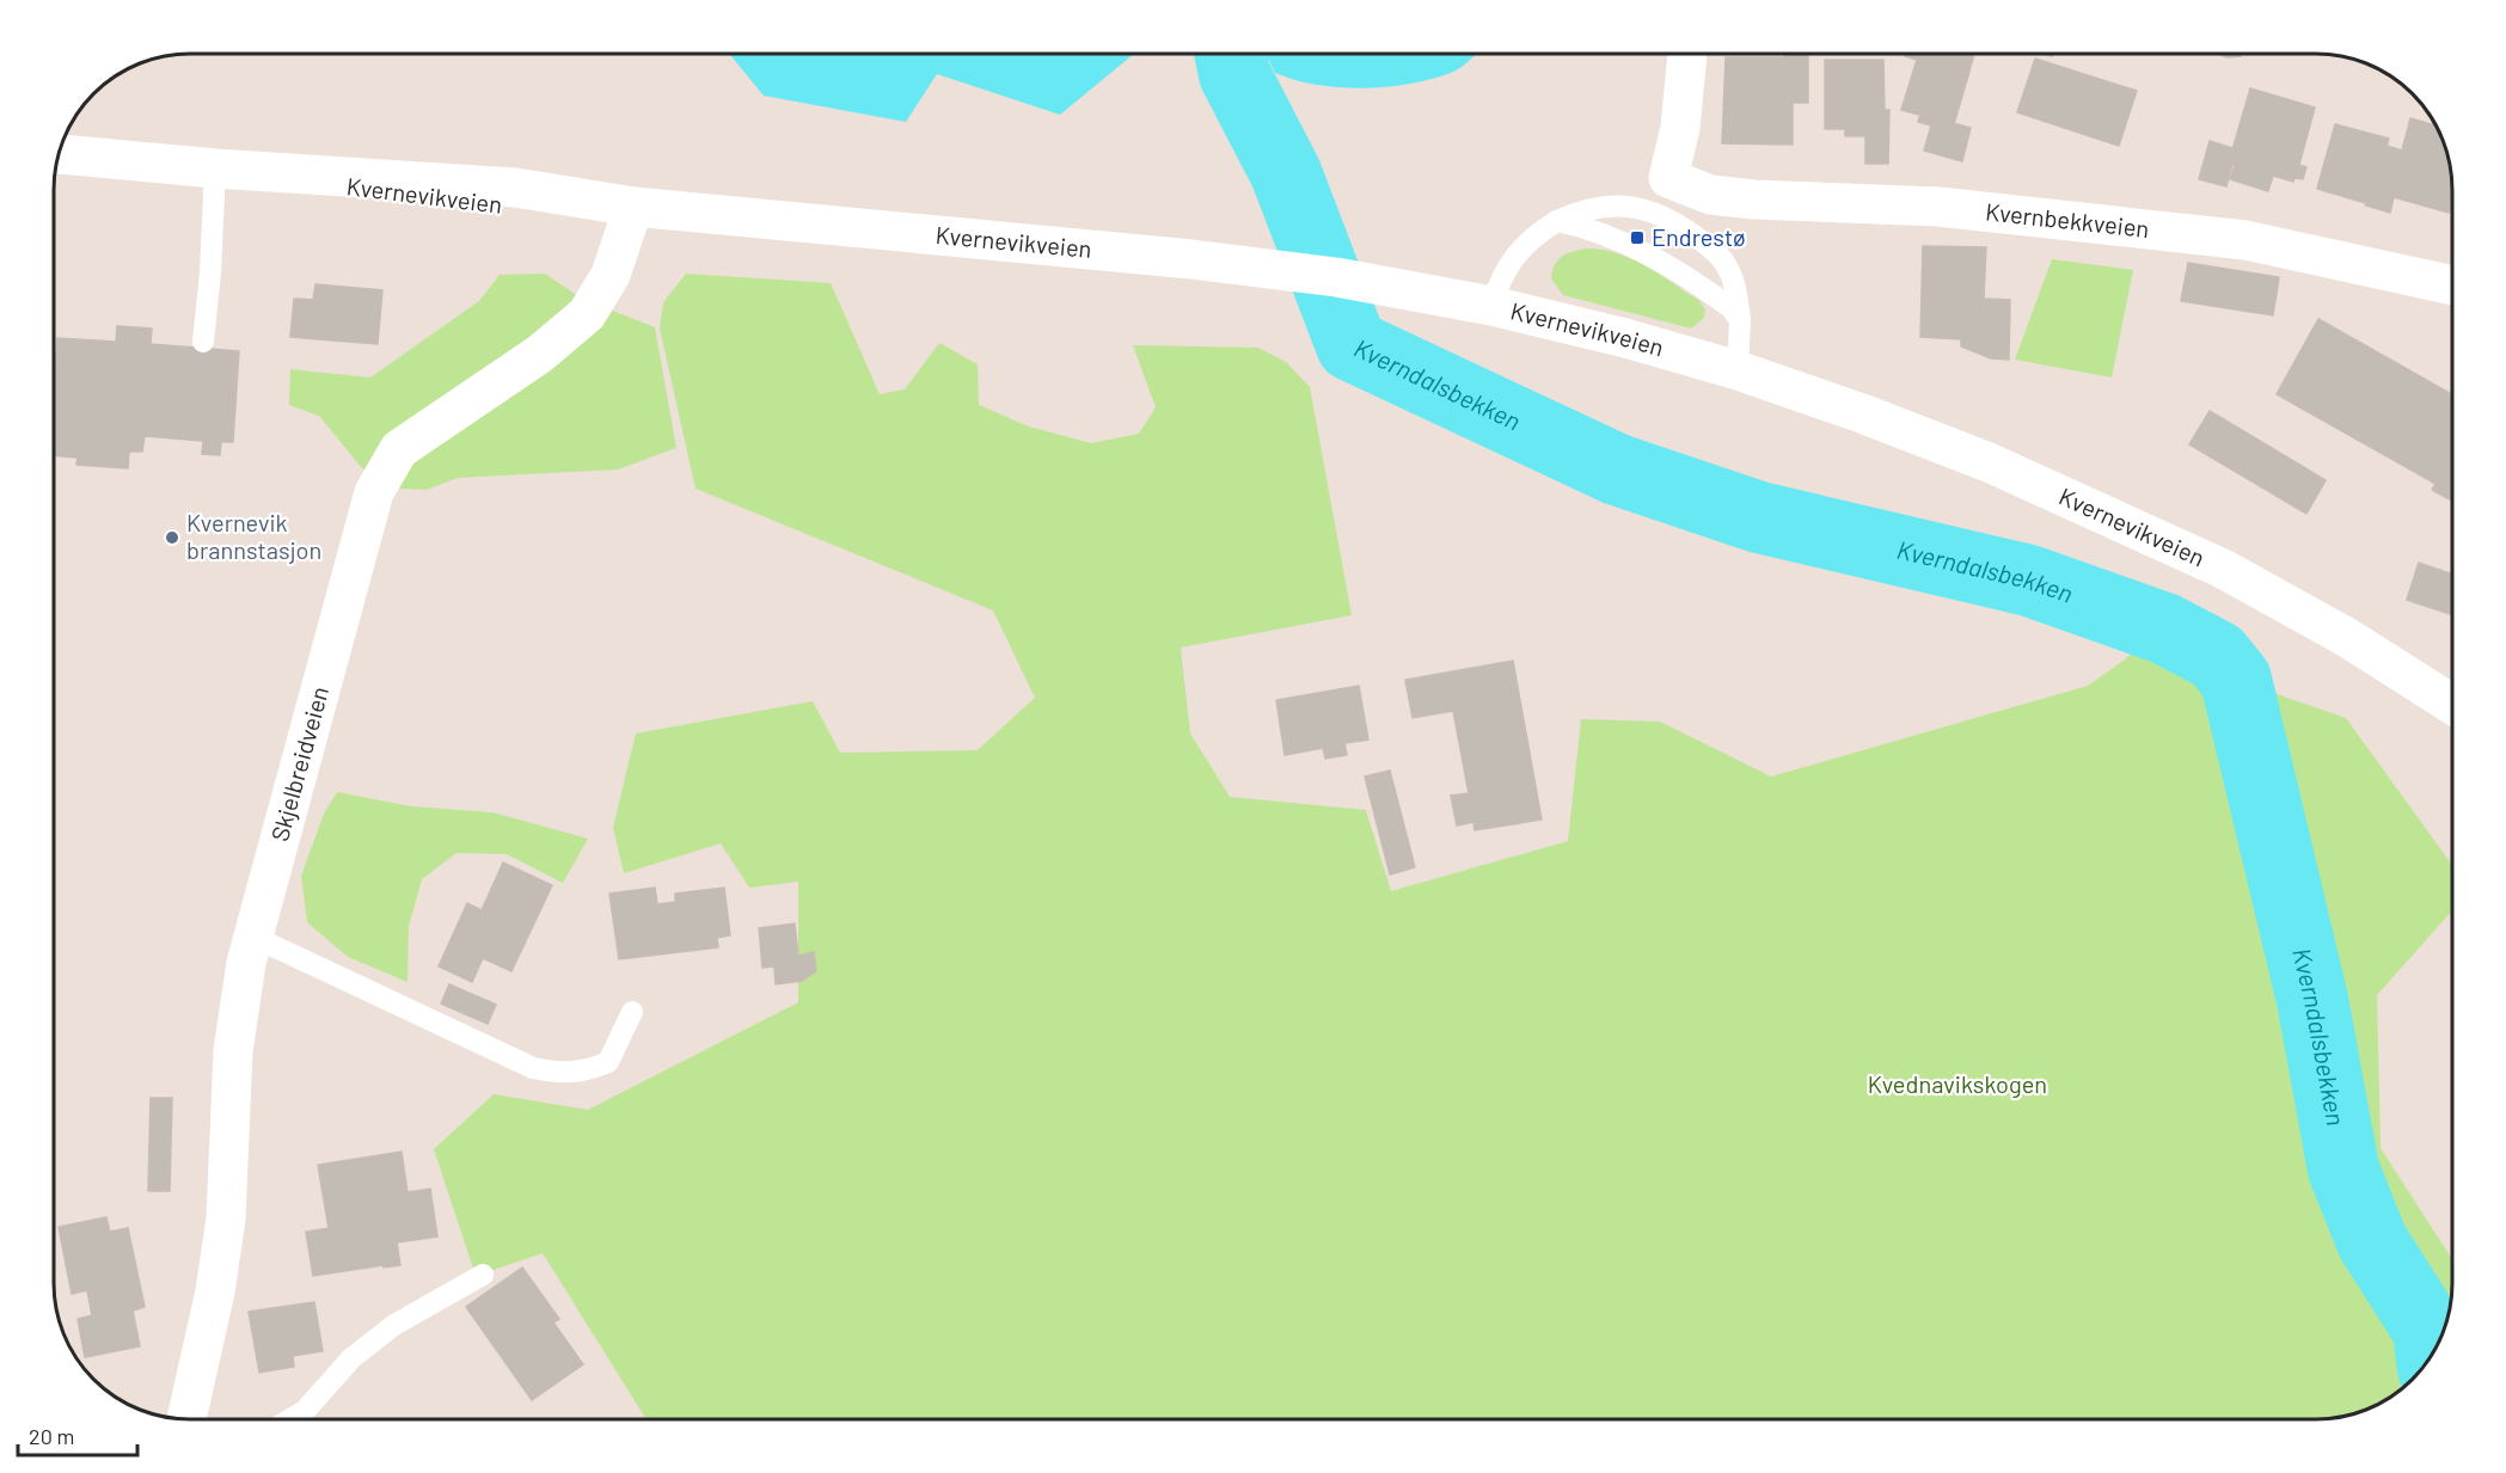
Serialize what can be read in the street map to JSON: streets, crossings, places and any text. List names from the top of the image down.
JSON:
{
  "streets": {
    "main road": ["Kvernevikveien", "Kvernbekkveien", "Skjelbreidveien"]
  },
  "crossings": [
    ["Kvernevikveien", "Skjelbreidveien"]
  ],
  "water": ["Kverndalsbekken"],
  "parks": ["Kvednavikskogen"],
  "places": {
    "transit": ["Endrestø"],
    "other": ["Kvernevik brannstasjon"]
  },
  "scale_bar": "20 m"
}
